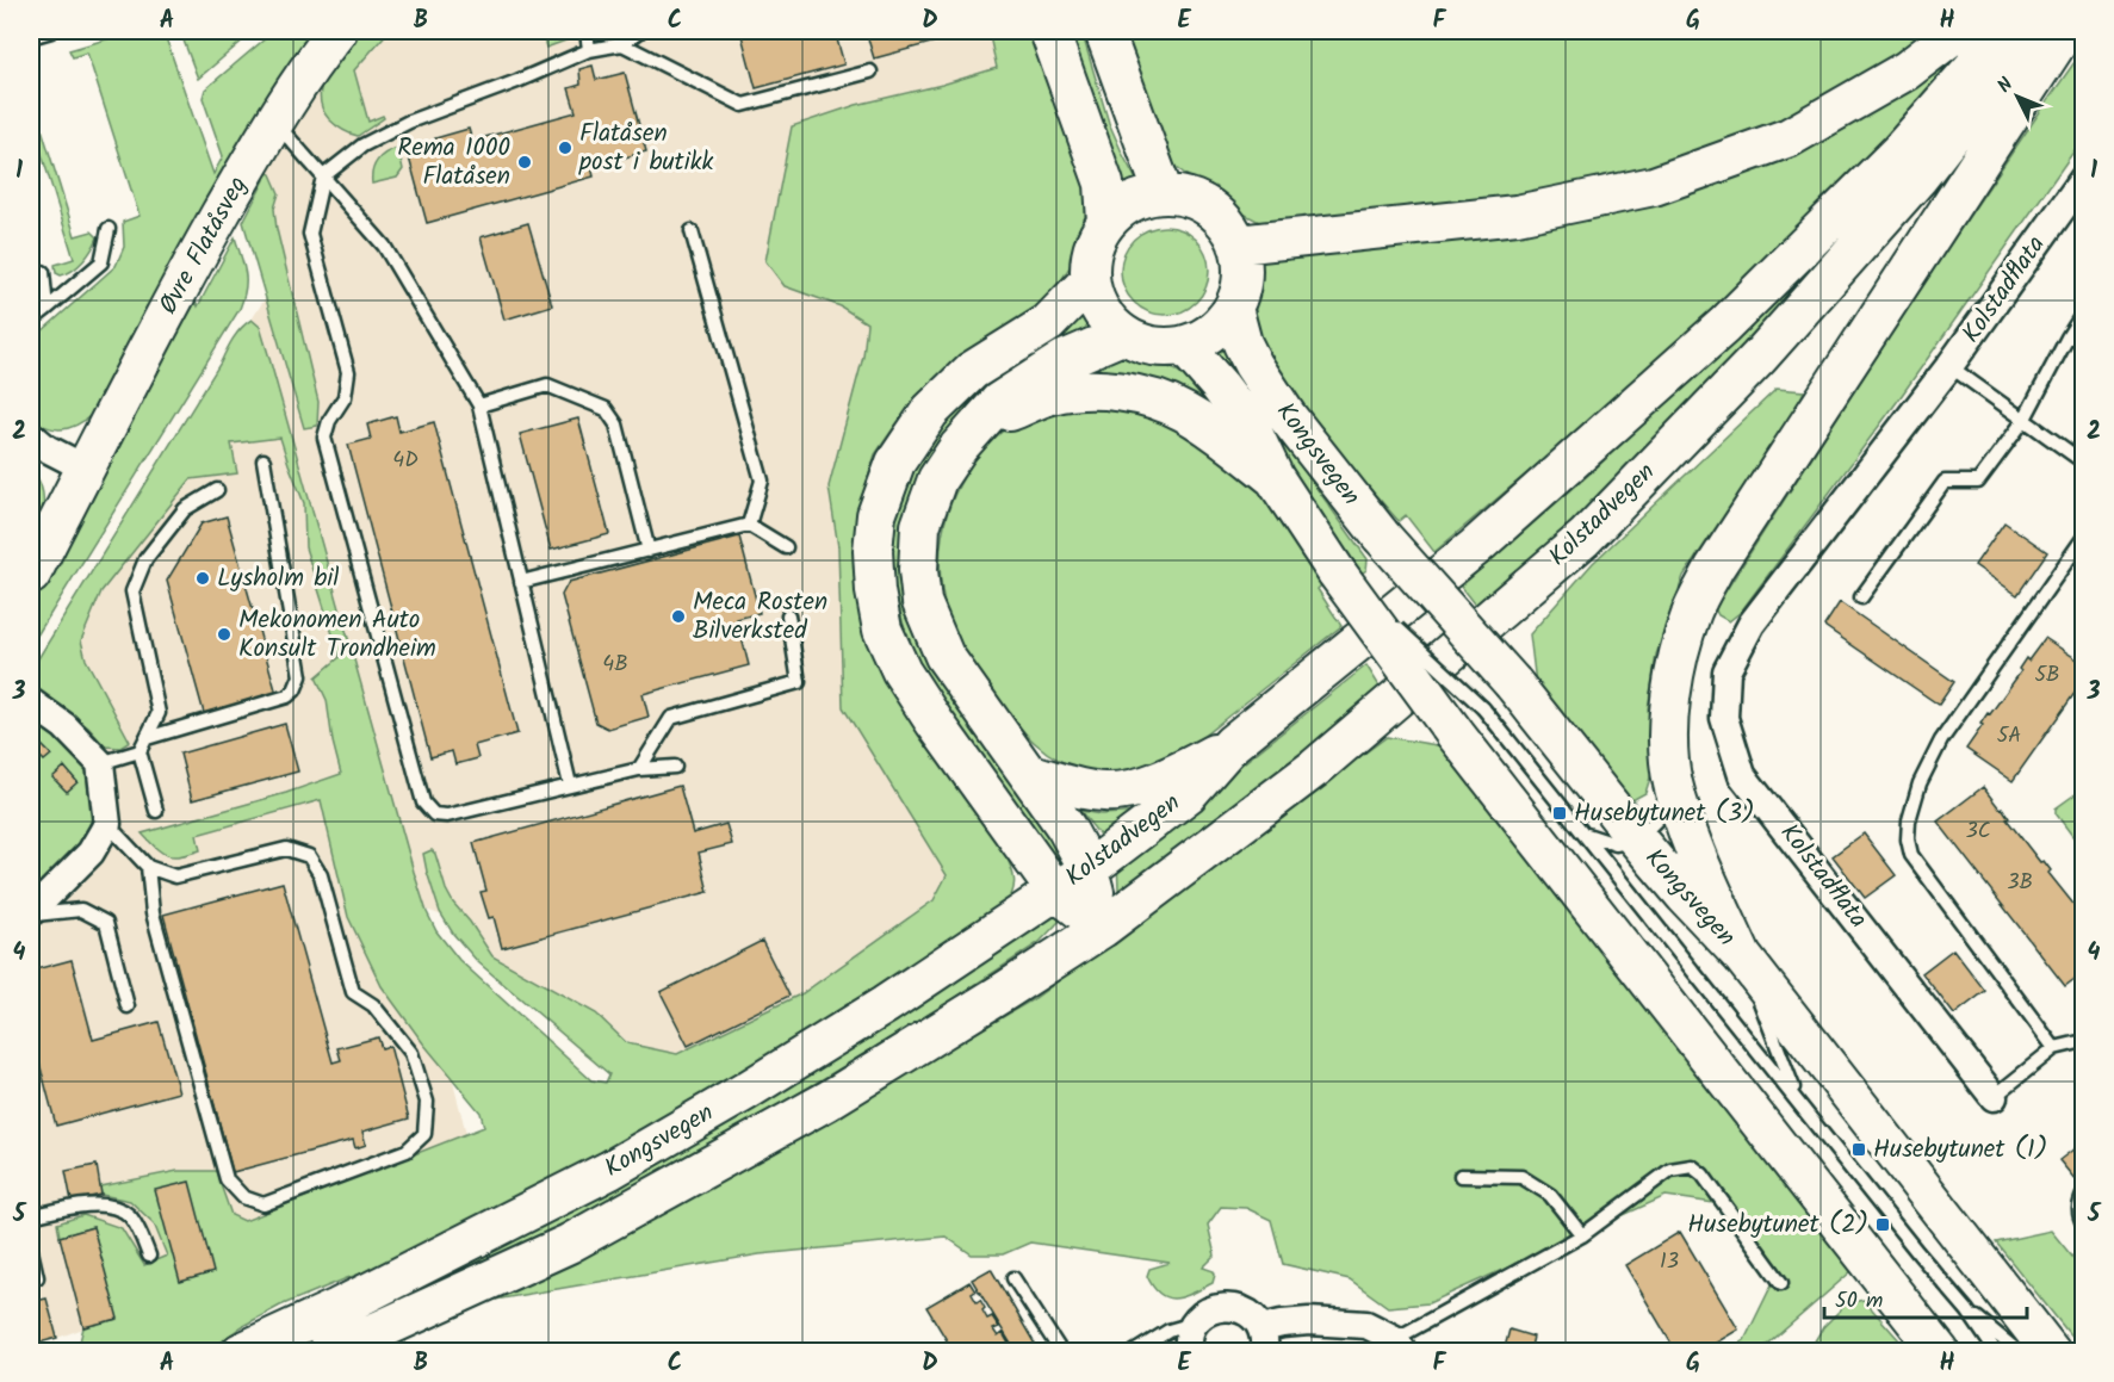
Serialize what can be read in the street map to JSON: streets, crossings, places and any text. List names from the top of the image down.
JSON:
{
  "streets": {
    "street": [
      "Øvre Flatåsveg",
      "Kolstadflata",
      "Kongsvegen",
      "Kolstadvegen"
    ]
  },
  "crossings": [
    ["Kongsvegen", "Kolstadvegen"]
  ],
  "places": {
    "other": [
      "Flatåsen post i butikk",
      "Rema 1000 Flatåsen",
      "Lysholm bil",
      "Meca Rosten Bilverksted",
      "Mekonomen Auto Konsult Trondheim"
    ],
    "transit": ["Husebytunet (3)", "Husebytunet (1)", "Husebytunet (2)"]
  },
  "house_numbers": [
    "4D",
    "4B",
    "5B",
    "5A",
    "3C",
    "3B",
    "13"
  ],
  "scale_bar": "50 m",
  "north": "top left",
  "grid": {
    "columns": [
      "A",
      "B",
      "C",
      "D",
      "E",
      "F",
      "G",
      "H"
    ],
    "rows": [
      "1",
      "2",
      "3",
      "4",
      "5"
    ]
  }
}
